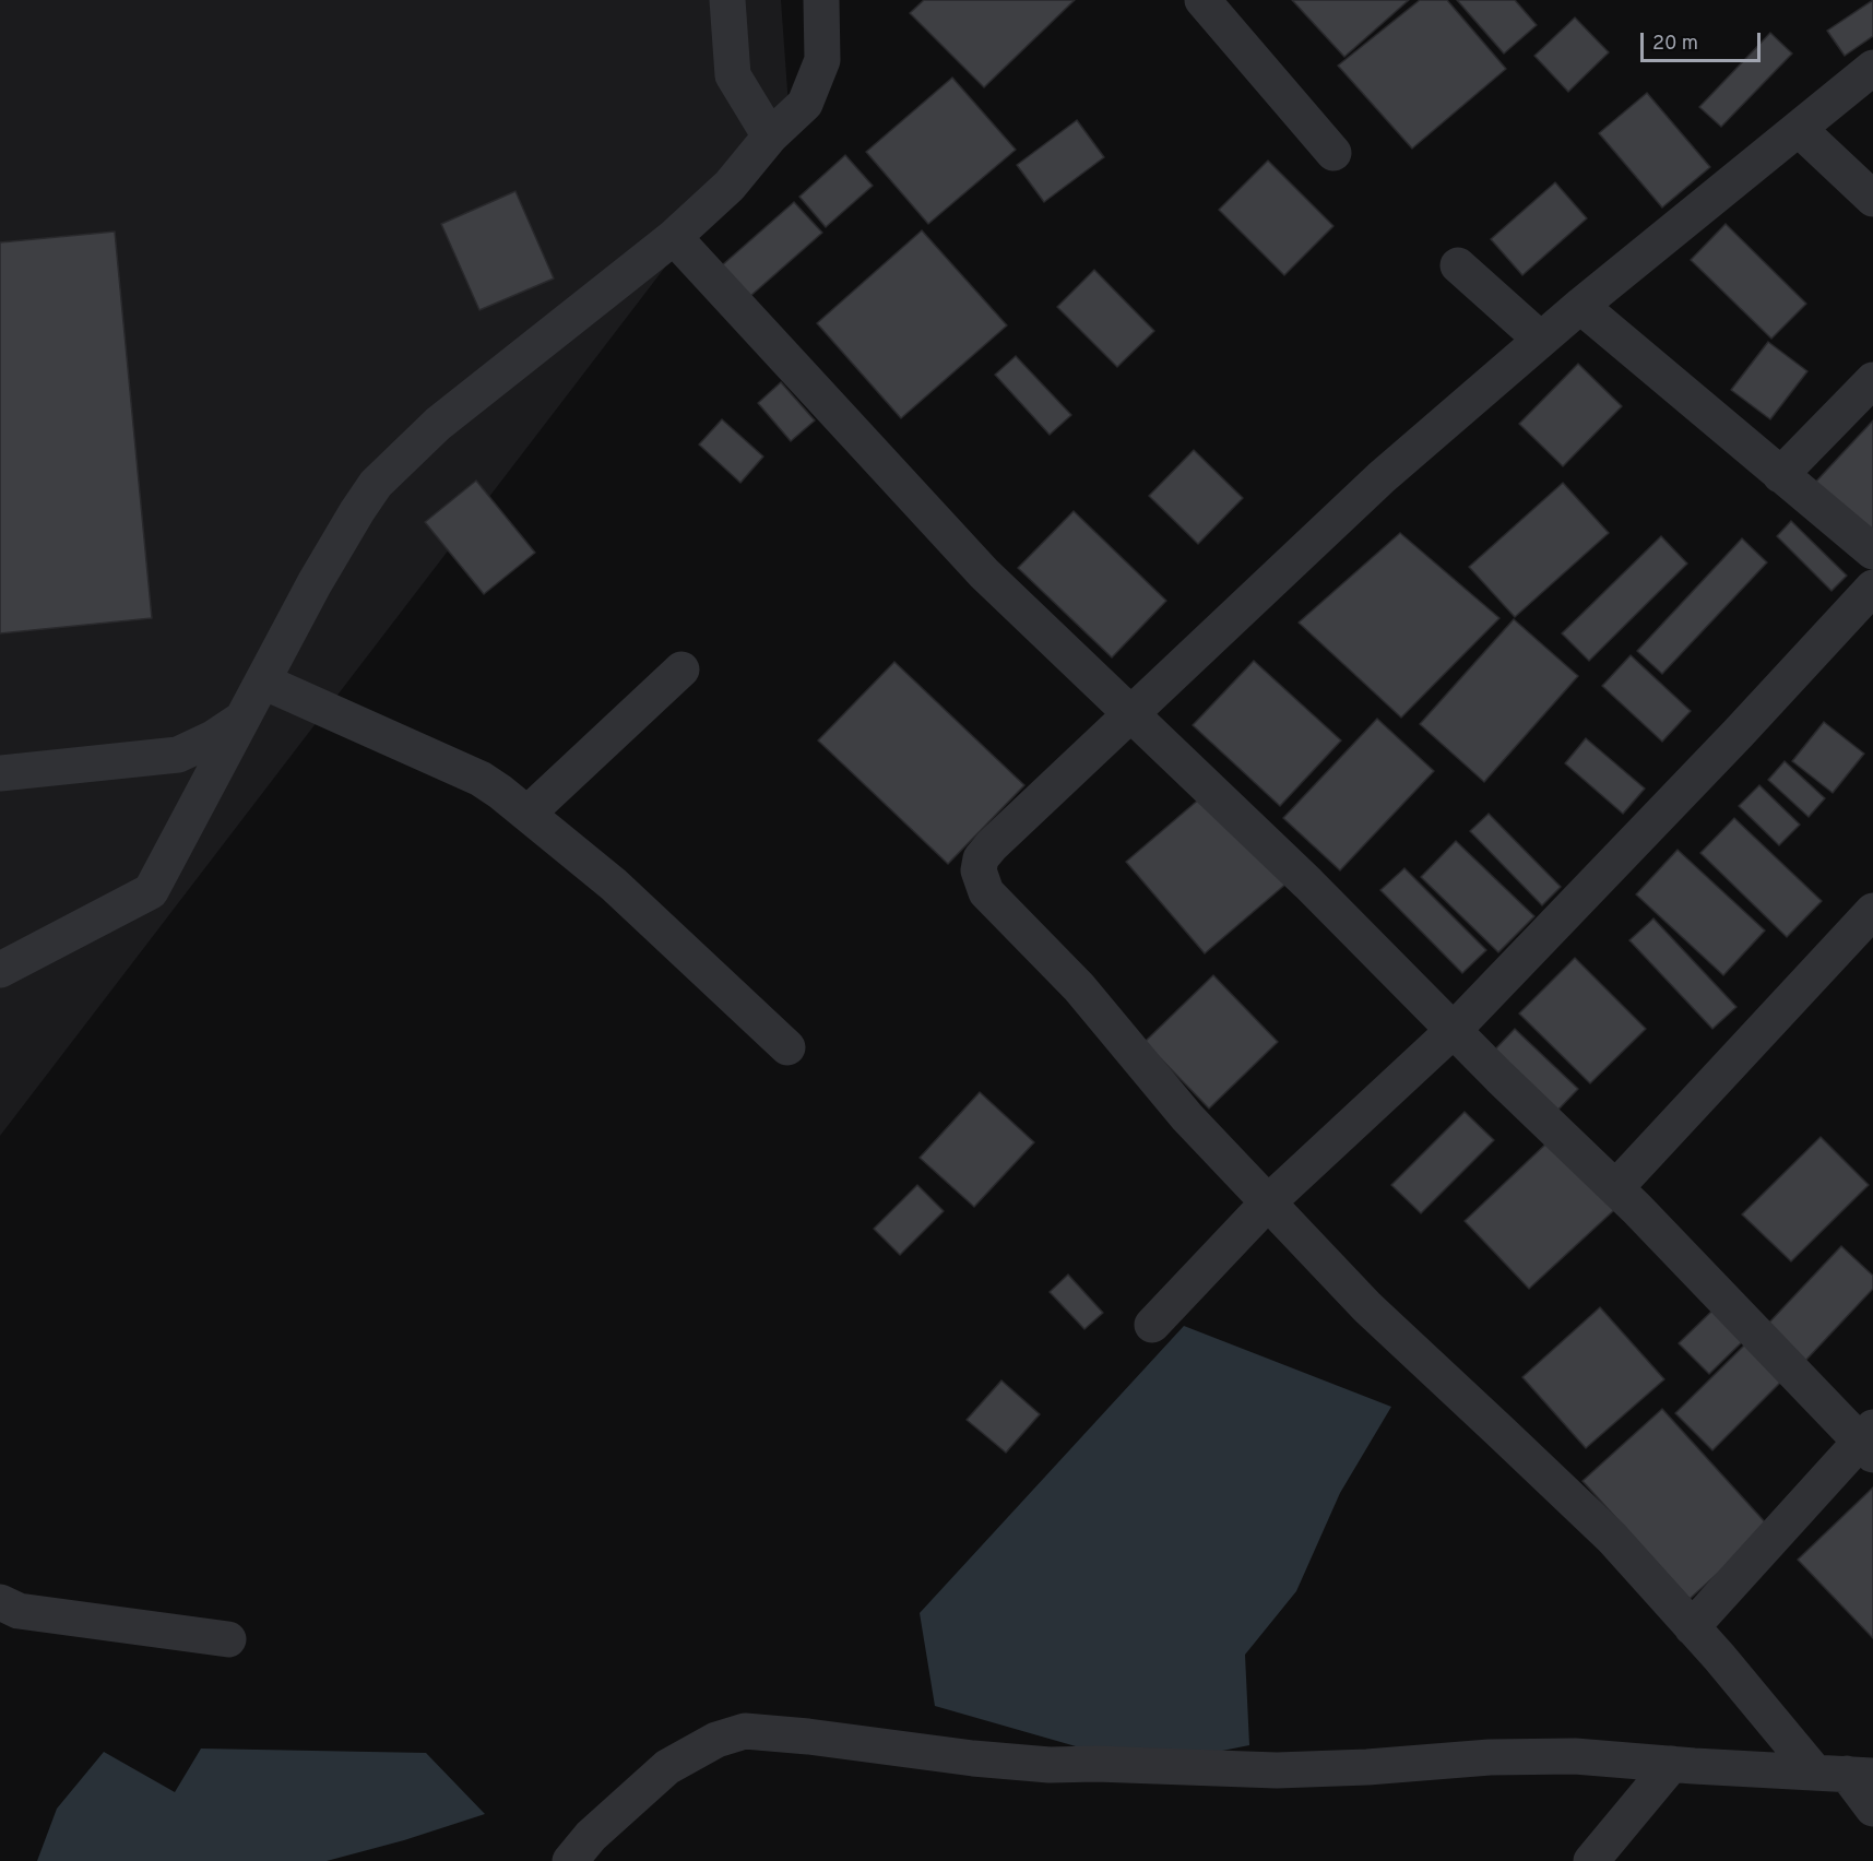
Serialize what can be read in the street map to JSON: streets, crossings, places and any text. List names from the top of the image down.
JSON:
{
  "scale_bar": "20 m"
}
